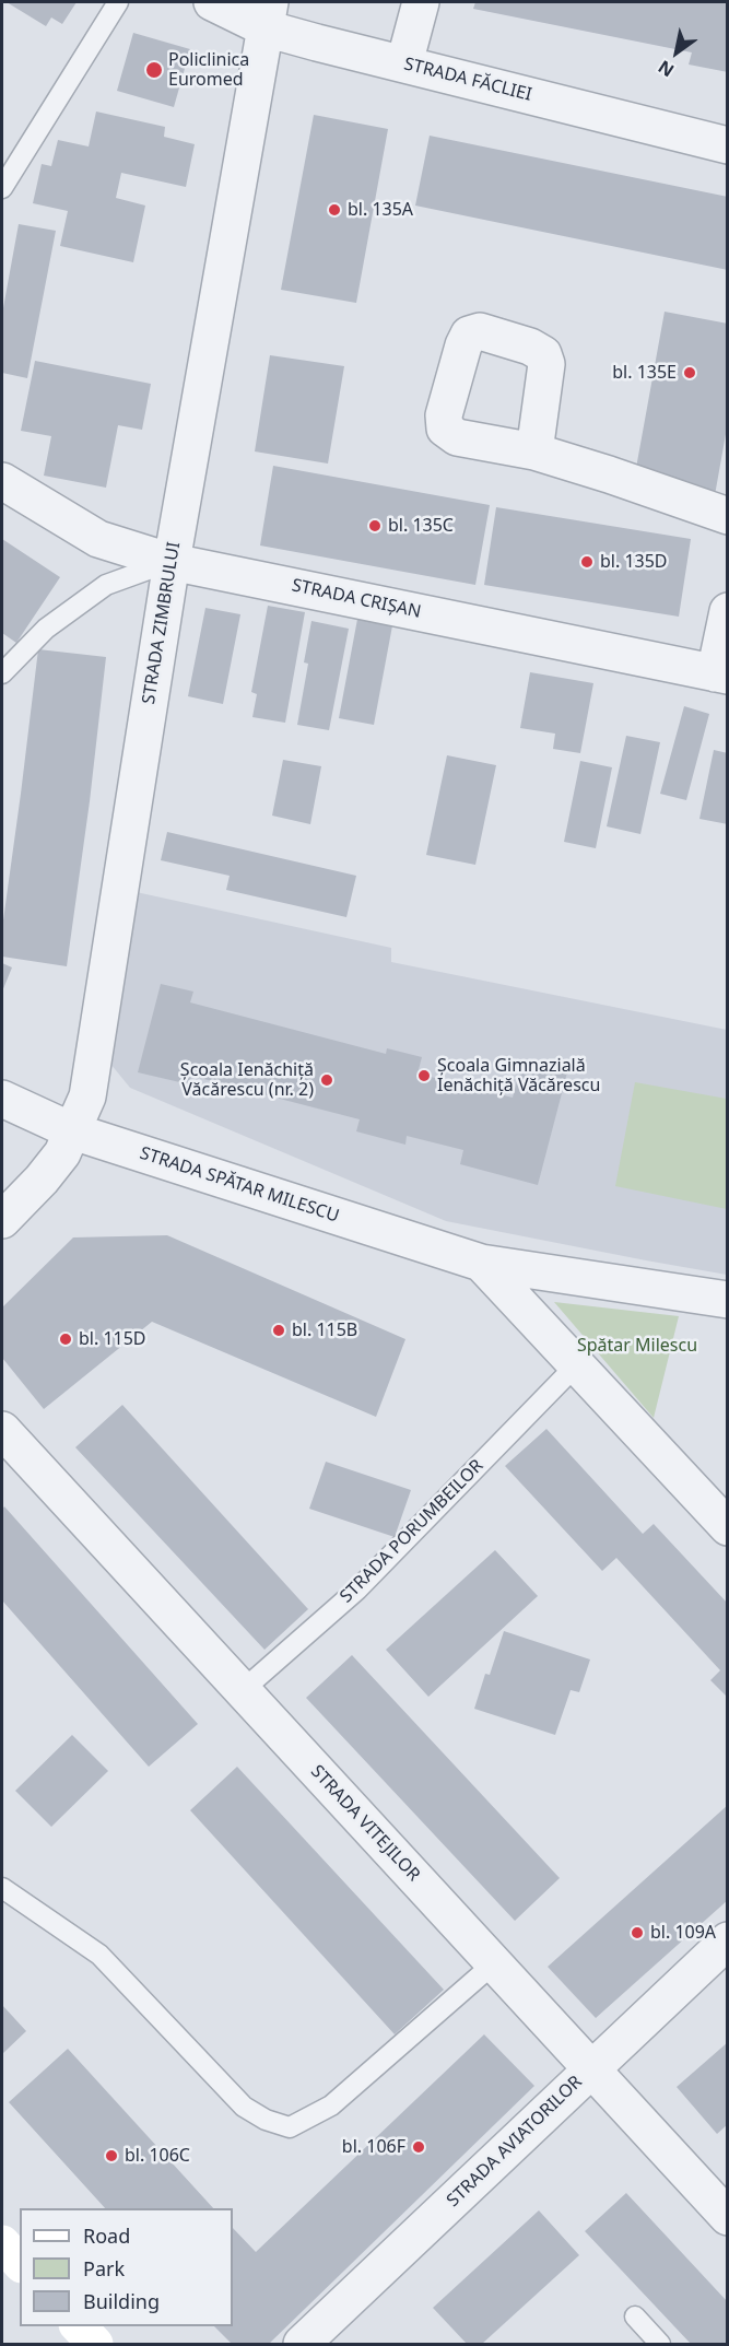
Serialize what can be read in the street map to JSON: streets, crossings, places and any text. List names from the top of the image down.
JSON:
{
  "streets": {
    "street": [
      "STRADA FĂCLIEI",
      "STRADA CRIȘAN",
      "STRADA ZIMBRULUI",
      "STRADA SPĂTAR MILESCU",
      "STRADA VITEJILOR",
      "STRADA AVIATORILOR"
    ],
    "lane": ["STRADA PORUMBEILOR"]
  },
  "crossings": [
    ["STRADA FĂCLIEI", "STRADA ZIMBRULUI"],
    ["STRADA CRIȘAN", "STRADA ZIMBRULUI"],
    ["STRADA ZIMBRULUI", "STRADA SPĂTAR MILESCU"],
    ["STRADA SPĂTAR MILESCU", "STRADA PORUMBEILOR"],
    ["STRADA PORUMBEILOR", "STRADA VITEJILOR"],
    ["STRADA VITEJILOR", "STRADA AVIATORILOR"]
  ],
  "parks": ["Spătar Milescu"],
  "places": [
    "Policlinica Euromed",
    "bl. 135A",
    "bl. 135E",
    "bl. 135C",
    "bl. 135D",
    "Școala Gimnazială Ienăchiță Văcărescu",
    "Școala Ienăchiță Văcărescu (nr. 2)",
    "bl. 115B",
    "bl. 115D",
    "bl. 109A",
    "bl. 106F",
    "bl. 106C"
  ],
  "legend": ["Road", "Park", "Building"],
  "north": "bottom left"
}
